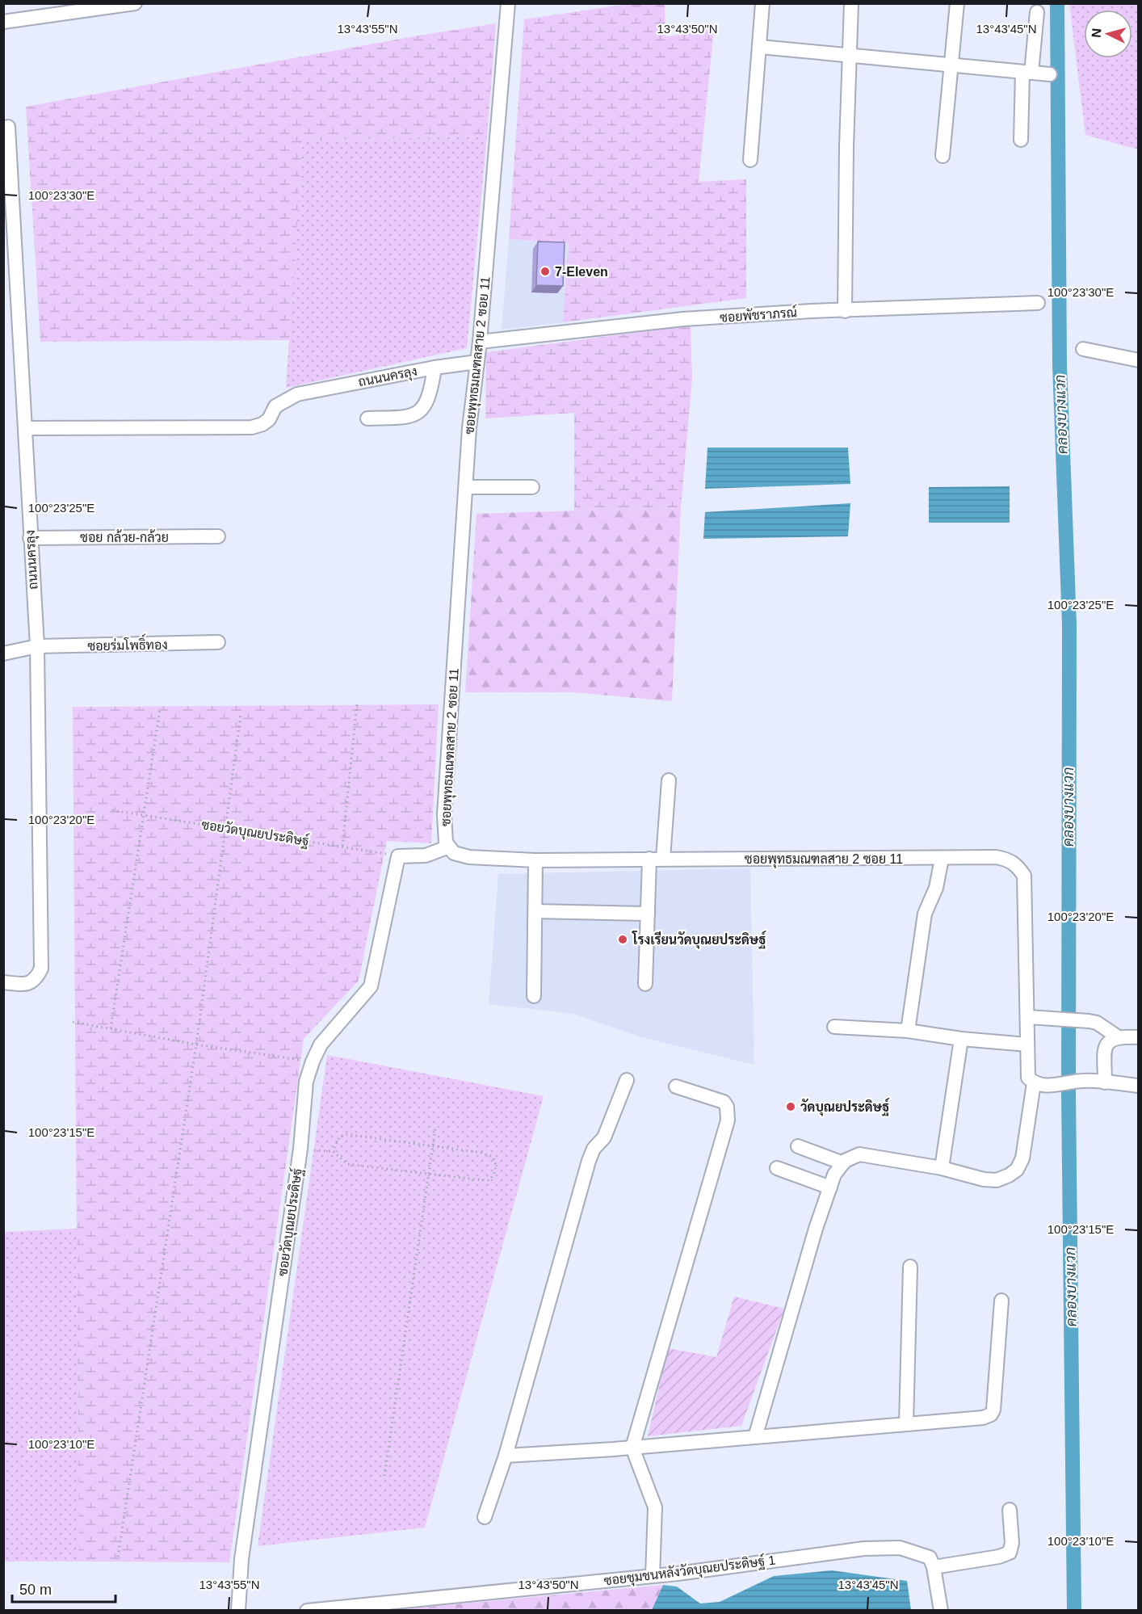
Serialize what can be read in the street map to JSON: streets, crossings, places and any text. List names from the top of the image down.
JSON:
{
  "streets": {
    "street": [
      "ซอยพัชราภรณ์",
      "ซอยพุทธมณฑลสาย 2 ซอย 11",
      "ถนนนครลุง",
      "ซอย กล้วย-กล้วย",
      "ซอยร่มโพธิ์ทอง",
      "ซอยวัดบุณยประดิษฐ์",
      "ซอยชุมชนหลังวัดบุณยประดิษฐ์ 1"
    ]
  },
  "crossings": [
    ["ซอยพัชราภรณ์", "ซอยพุทธมณฑลสาย 2 ซอย 11"],
    ["ซอยพุทธมณฑลสาย 2 ซอย 11", "ถนนนครลุง"],
    ["ถนนนครลุง", "ซอย กล้วย-กล้วย"],
    ["ถนนนครลุง", "ซอยร่มโพธิ์ทอง"]
  ],
  "water": ["คลองบางแวก"],
  "places": ["7-Eleven", "โรงเรียนวัดบุณยประดิษฐ์", "วัดบุณยประดิษฐ์"],
  "scale_bar": "50 m",
  "north": "left",
  "coordinates": [
    "13°43'55\"N",
    "13°43'50\"N",
    "13°43'45\"N",
    "100°23'30\"E",
    "100°23'25\"E",
    "100°23'20\"E",
    "100°23'15\"E",
    "100°23'10\"E"
  ]
}
